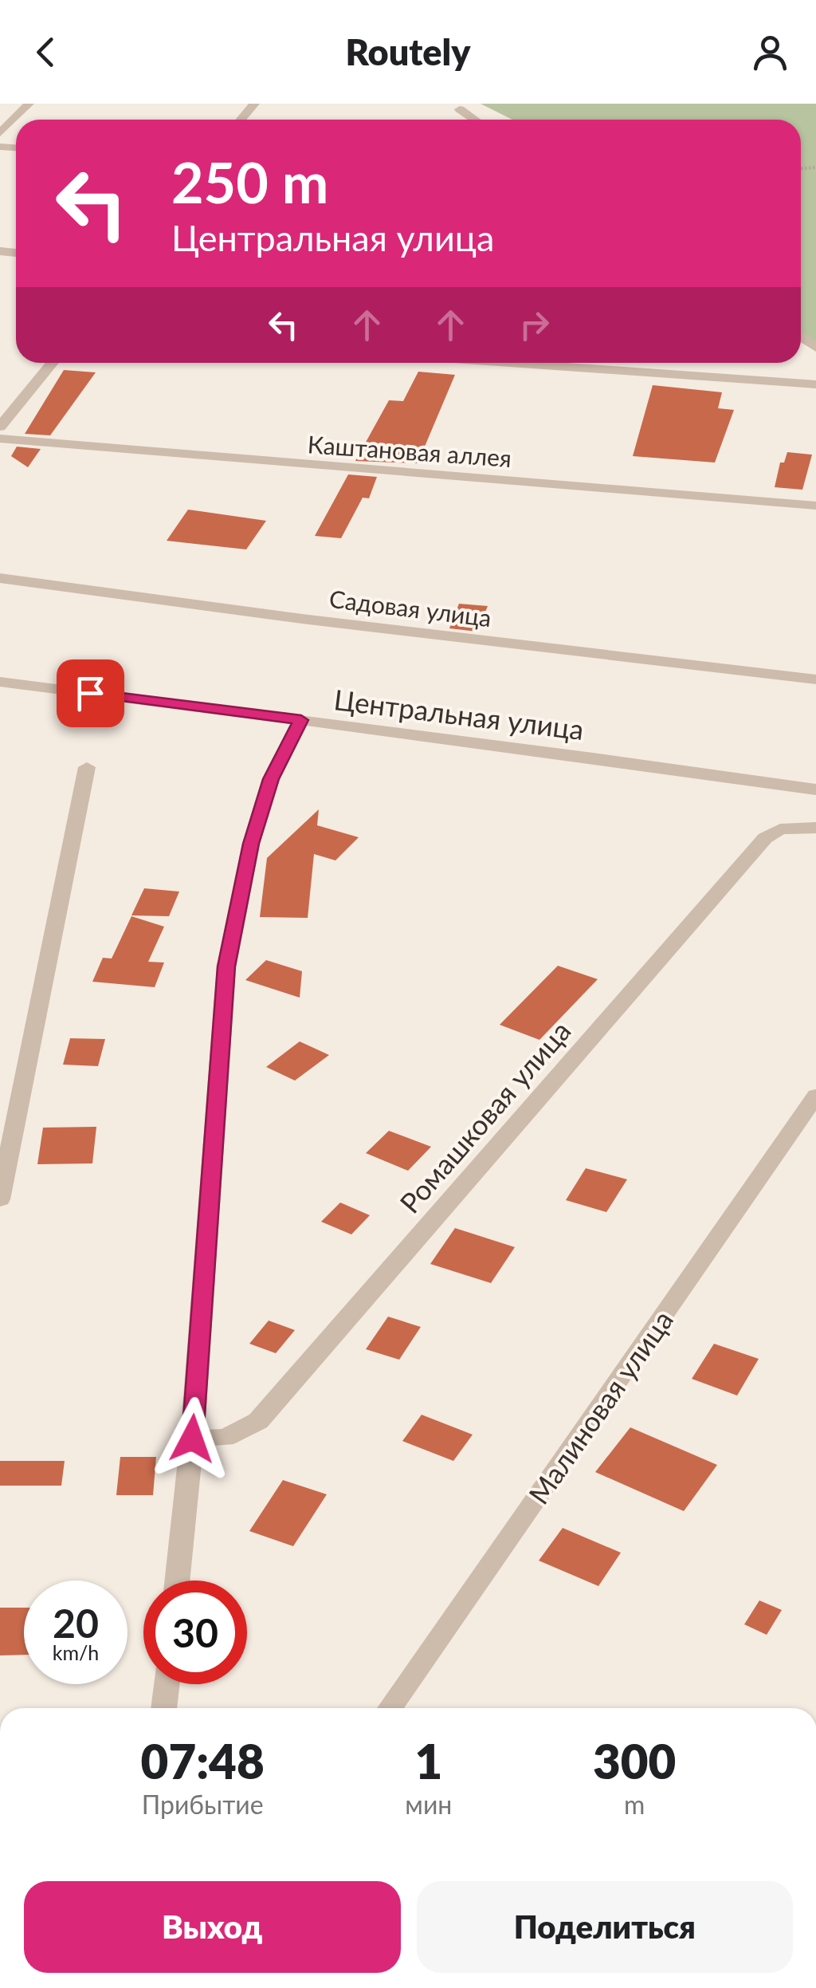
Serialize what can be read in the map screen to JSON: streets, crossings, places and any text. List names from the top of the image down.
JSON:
{
  "streets": {
    "street": [
      "Каштановая аллея",
      "Садовая улица",
      "Центральная улица",
      "Ромашковая улица",
      "Малиновая улица"
    ]
  },
  "page": {
    "header": "Routely",
    "turn": ["250 m", "Центральная улица"],
    "speed": "20 km/h",
    "limit": "30",
    "eta": [
      "07:48",
      "Прибытие",
      "1",
      "мин",
      "300",
      "m"
    ],
    "buttons": ["Выход", "Поделиться"]
  }
}
